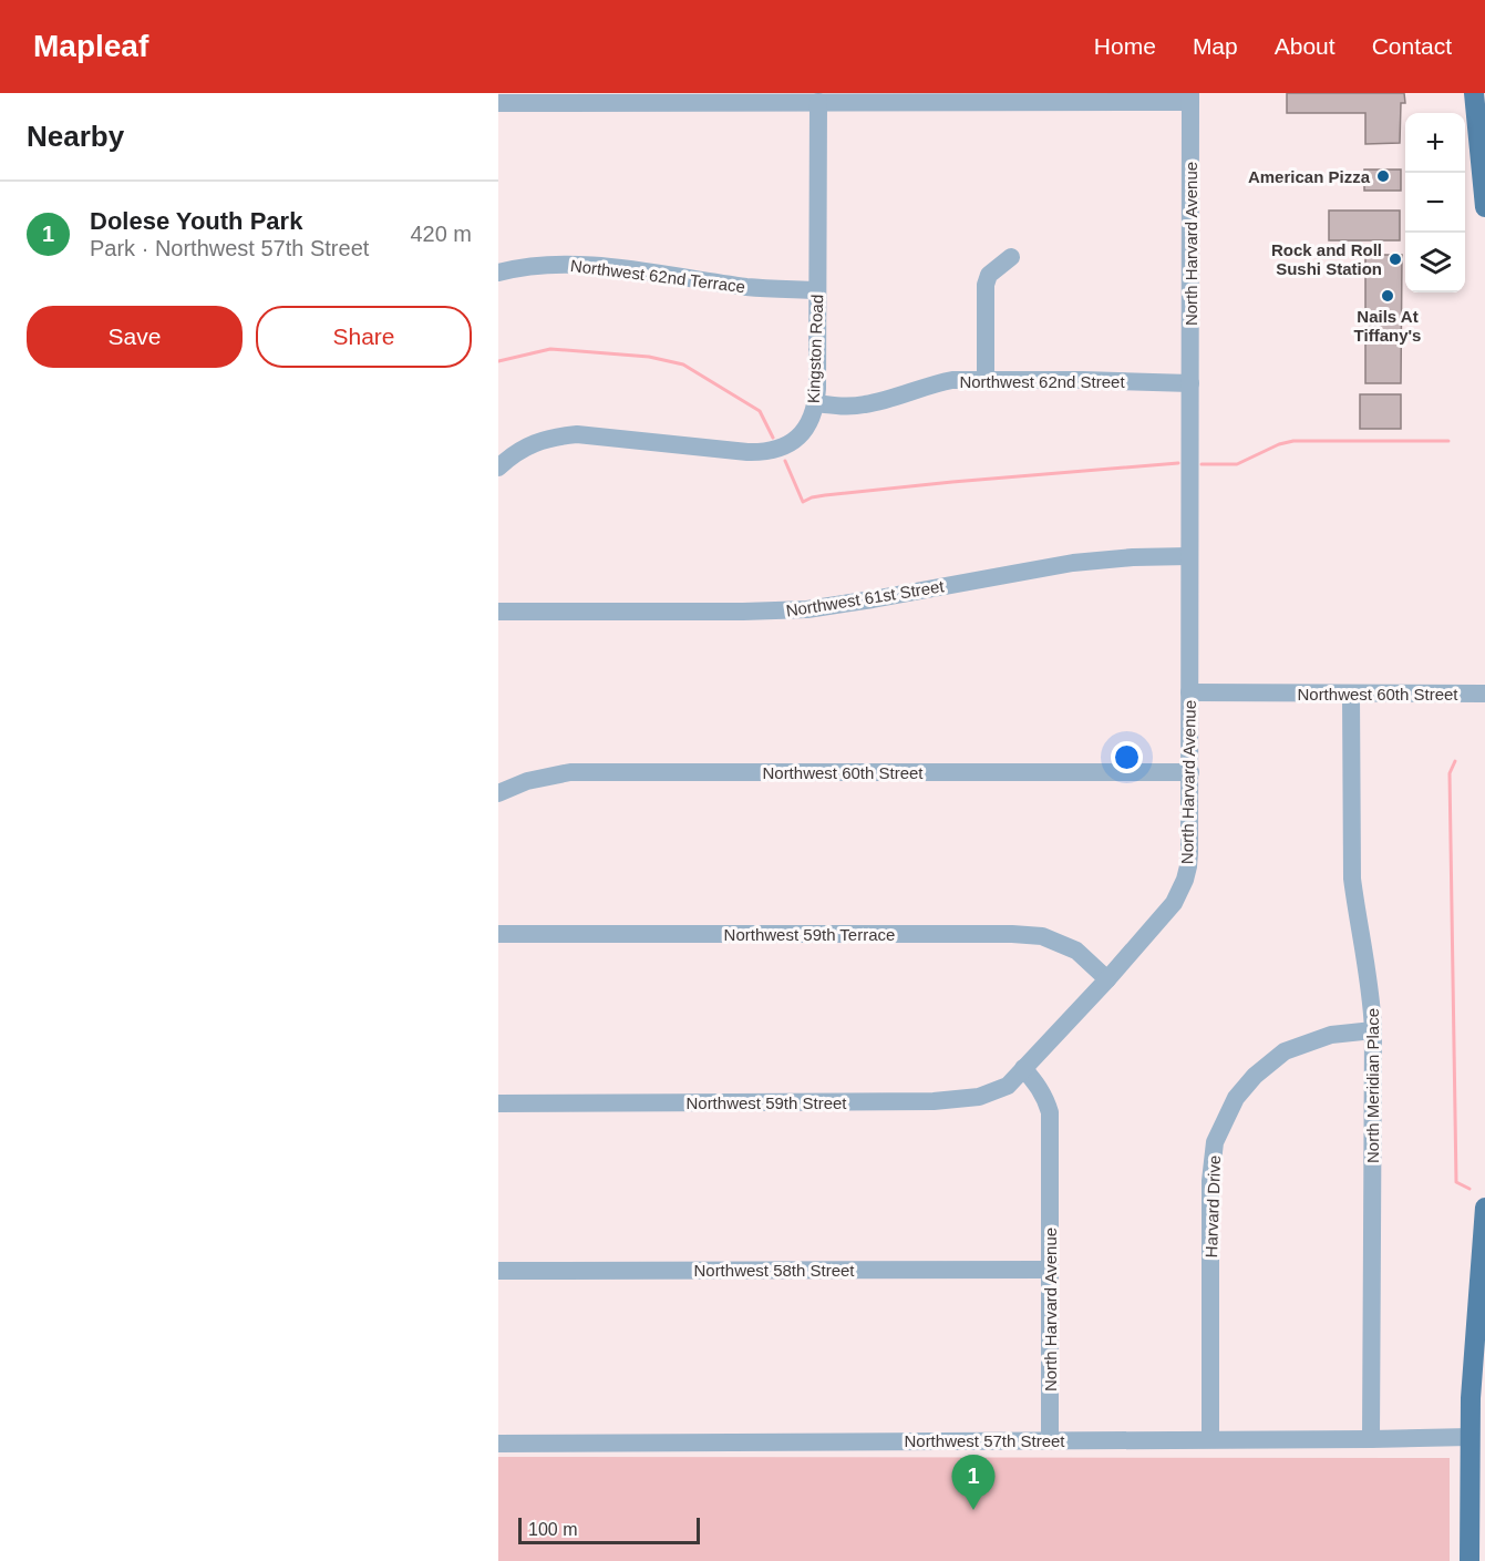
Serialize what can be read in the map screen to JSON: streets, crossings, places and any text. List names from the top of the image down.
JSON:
{
  "streets": {
    "street": [
      "North Harvard Avenue",
      "Northwest 62nd Terrace",
      "Kingston Road",
      "Northwest 62nd Street",
      "Northwest 61st Street",
      "Northwest 60th Street",
      "Northwest 59th Terrace",
      "North Meridian Place",
      "Northwest 59th Street",
      "Harvard Drive",
      "Northwest 58th Street",
      "Northwest 57th Street"
    ]
  },
  "crossings": [
    ["North Harvard Avenue", "Northwest 62nd Street"],
    ["North Harvard Avenue", "Northwest 61st Street"],
    ["North Harvard Avenue", "Northwest 60th Street"],
    ["North Harvard Avenue", "Northwest 59th Terrace"],
    ["North Harvard Avenue", "Northwest 59th Street"],
    ["North Harvard Avenue", "Northwest 58th Street"],
    ["North Harvard Avenue", "Northwest 57th Street"],
    ["Northwest 62nd Terrace", "Kingston Road"],
    ["Kingston Road", "Northwest 62nd Street"],
    ["Northwest 60th Street", "North Meridian Place"],
    ["North Meridian Place", "Harvard Drive"],
    ["North Meridian Place", "Northwest 57th Street"],
    ["Harvard Drive", "Northwest 57th Street"]
  ],
  "places": ["American Pizza", "Rock and Roll Sushi Station", "Nails At Tiffany's"],
  "scale_bar": "100 m",
  "page": {
    "header": "Mapleaf",
    "nav": [
      "Home",
      "Map",
      "About",
      "Contact"
    ],
    "heading": "Nearby",
    "map_buttons": ["+", "−"],
    "list": [
      {
        "mark": "1",
        "name": "Dolese Youth Park",
        "note": "Park · Northwest 57th Street",
        "value": "420 m"
      }
    ],
    "buttons": ["Save", "Share"],
    "pins": "1",
    "scale": "100 m"
  }
}
